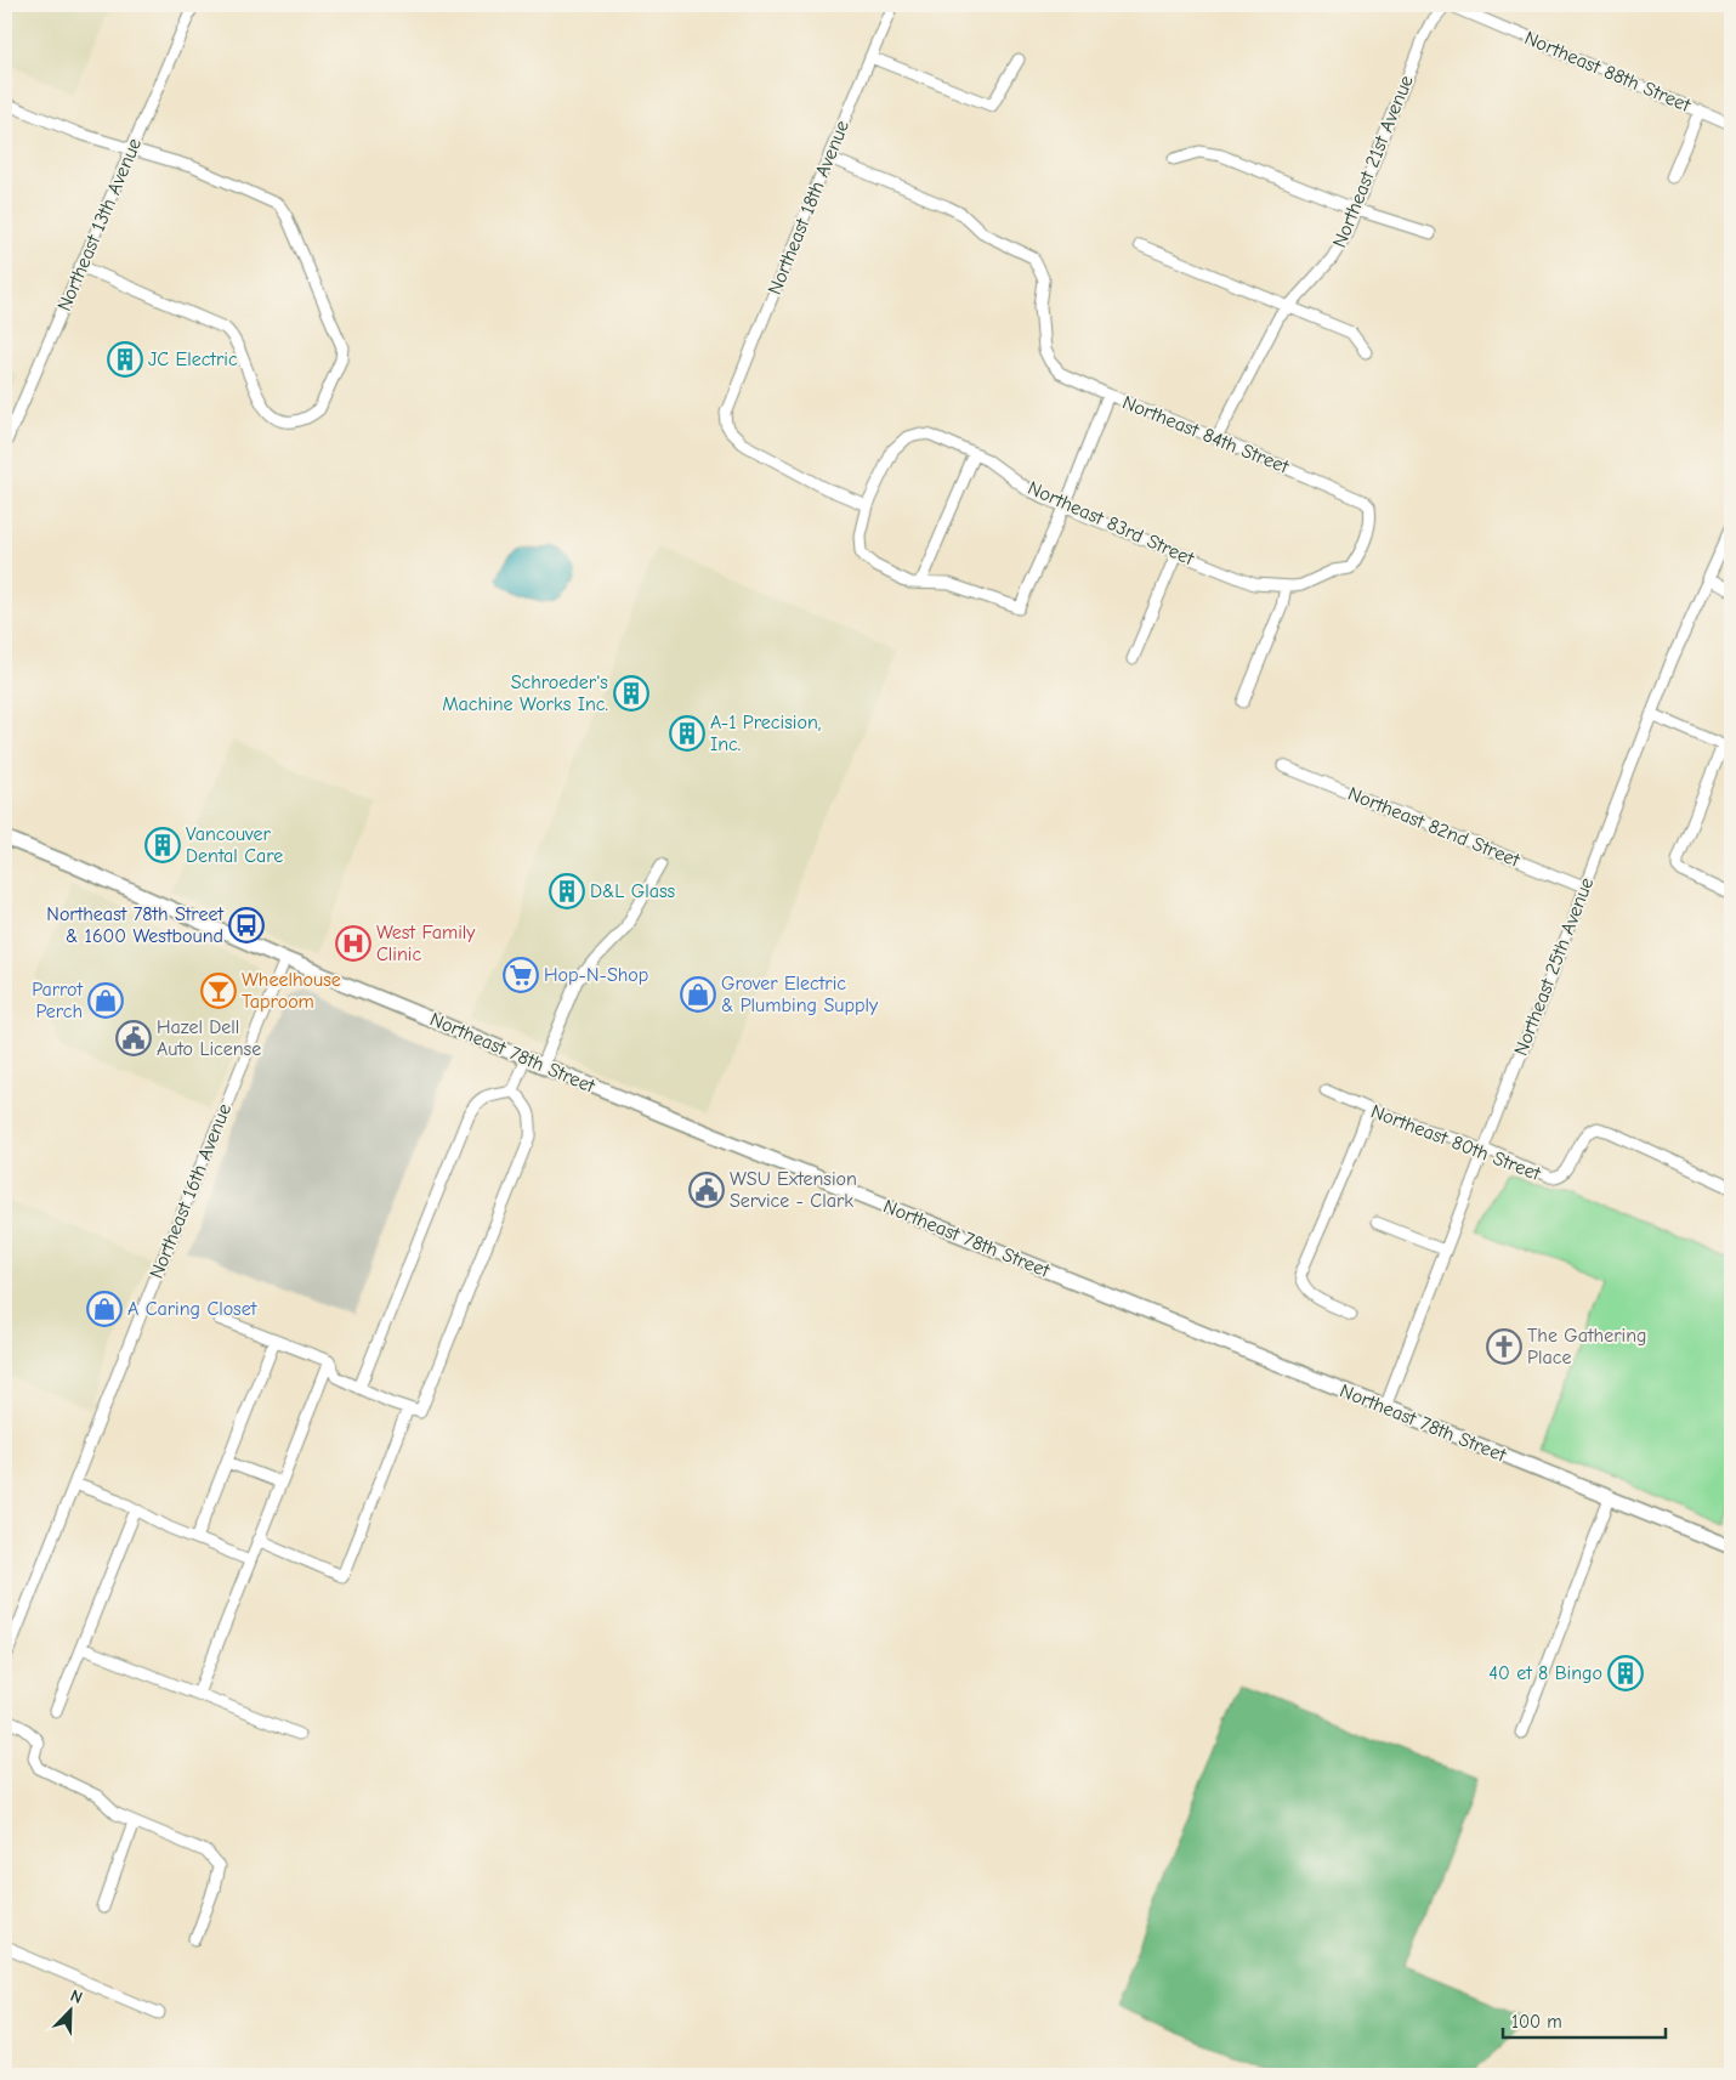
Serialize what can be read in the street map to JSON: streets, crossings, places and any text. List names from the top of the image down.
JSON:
{
  "streets": {
    "main road": ["Northeast 78th Street"],
    "street": [
      "Northeast 88th Street",
      "Northeast 21st Avenue",
      "Northeast 18th Avenue",
      "Northeast 13th Avenue",
      "Northeast 84th Street",
      "Northeast 83rd Street",
      "Northeast 82nd Street",
      "Northeast 25th Avenue",
      "Northeast 80th Street",
      "Northeast 16th Avenue"
    ]
  },
  "crossings": [
    ["Northeast 88th Street", "Northeast 21st Avenue"],
    ["Northeast 21st Avenue", "Northeast 84th Street"],
    ["Northeast 18th Avenue", "Northeast 84th Street"],
    ["Northeast 18th Avenue", "Northeast 83rd Street"],
    ["Northeast 84th Street", "Northeast 83rd Street"],
    ["Northeast 82nd Street", "Northeast 25th Avenue"],
    ["Northeast 25th Avenue", "Northeast 78th Street"],
    ["Northeast 25th Avenue", "Northeast 80th Street"],
    ["Northeast 78th Street", "Northeast 16th Avenue"]
  ],
  "places": {
    "building": [
      "JC Electric",
      "Schroeder's Machine Works Inc.",
      "A-1 Precision, Inc.",
      "Vancouver Dental Care",
      "D&L Glass",
      "40 et 8 Bingo"
    ],
    "bus stop": ["Northeast 78th Street & 1600 Westbound"],
    "hospital": ["West Family Clinic"],
    "supermarket": ["Hop-N-Shop"],
    "bar": ["Wheelhouse Taproom"],
    "shop": ["Grover Electric & Plumbing Supply", "Parrot Perch", "A Caring Closet"],
    "public building": ["Hazel Dell Auto License", "WSU Extension Service - Clark"],
    "church": ["The Gathering Place"]
  },
  "scale_bar": "100 m",
  "north": "top right"
}
